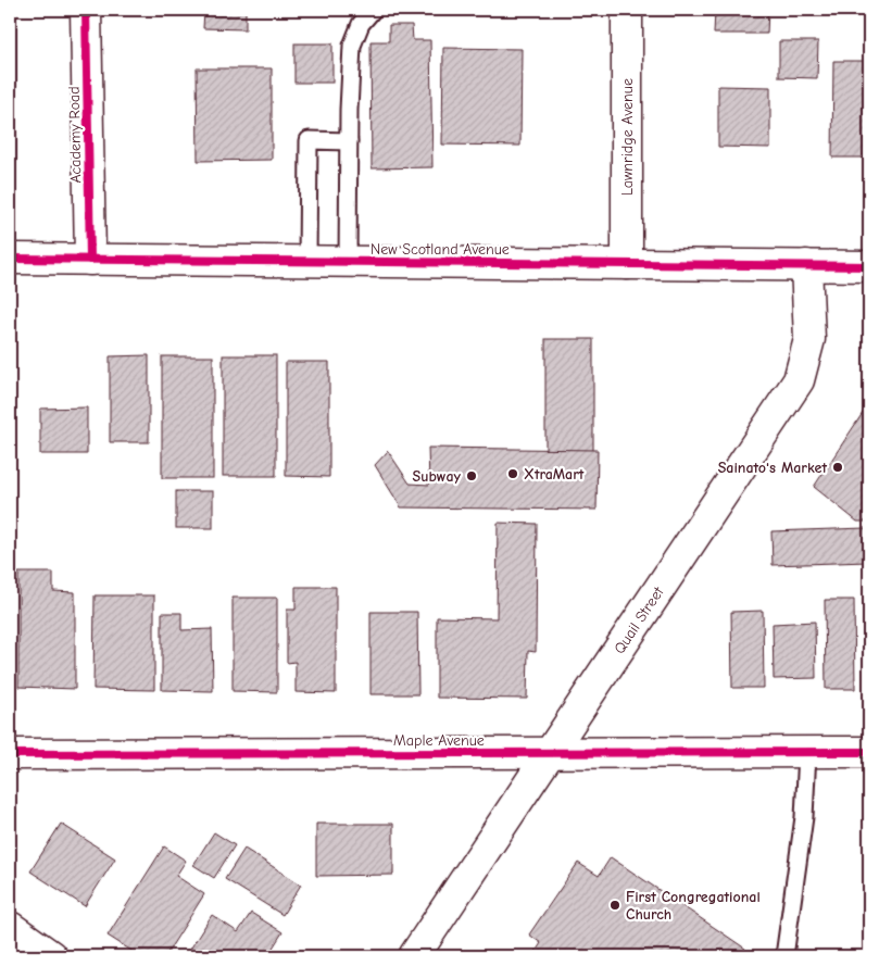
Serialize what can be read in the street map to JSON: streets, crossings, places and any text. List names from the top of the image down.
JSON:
{
  "streets": {
    "street": [
      "Academy Road",
      "Lawnridge Avenue",
      "New Scotland Avenue",
      "Quail Street",
      "Maple Avenue"
    ]
  },
  "crossings": [
    ["Academy Road", "New Scotland Avenue"],
    ["Lawnridge Avenue", "New Scotland Avenue"],
    ["New Scotland Avenue", "Quail Street"],
    ["Quail Street", "Maple Avenue"]
  ],
  "places": [
    "Sainato's Market",
    "XtraMart",
    "Subway",
    "First Congregational Church"
  ]
}
